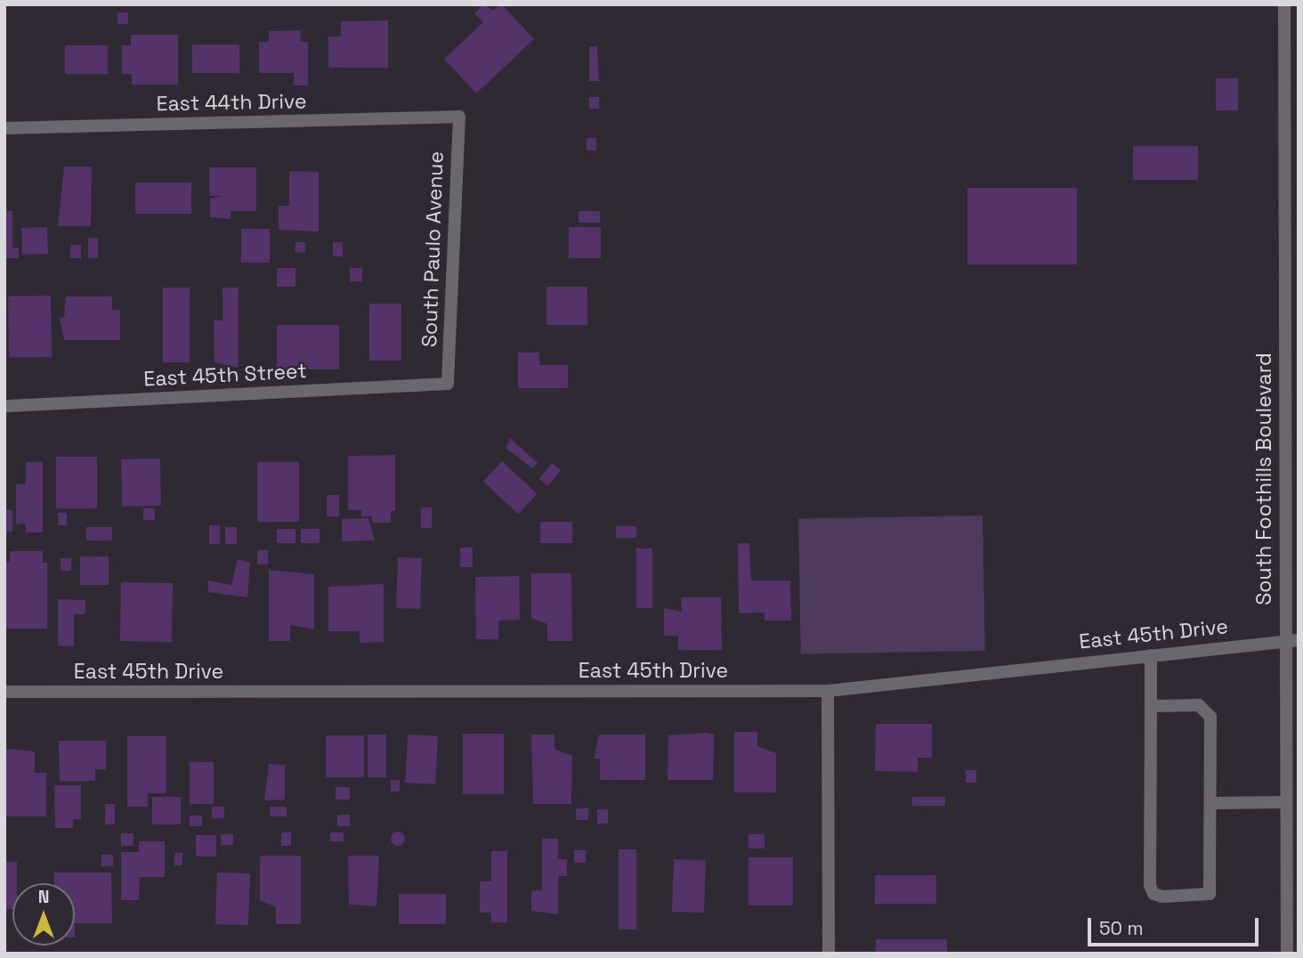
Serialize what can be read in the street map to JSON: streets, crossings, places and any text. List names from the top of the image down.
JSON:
{
  "streets": {
    "street": [
      "East 44th Drive",
      "South Paulo Avenue",
      "East 45th Street",
      "South Foothills Boulevard",
      "East 45th Drive"
    ]
  },
  "crossings": [
    ["East 44th Drive", "South Paulo Avenue"],
    ["South Paulo Avenue", "East 45th Street"],
    ["South Foothills Boulevard", "East 45th Drive"]
  ],
  "scale_bar": "50 m",
  "north": "top"
}
